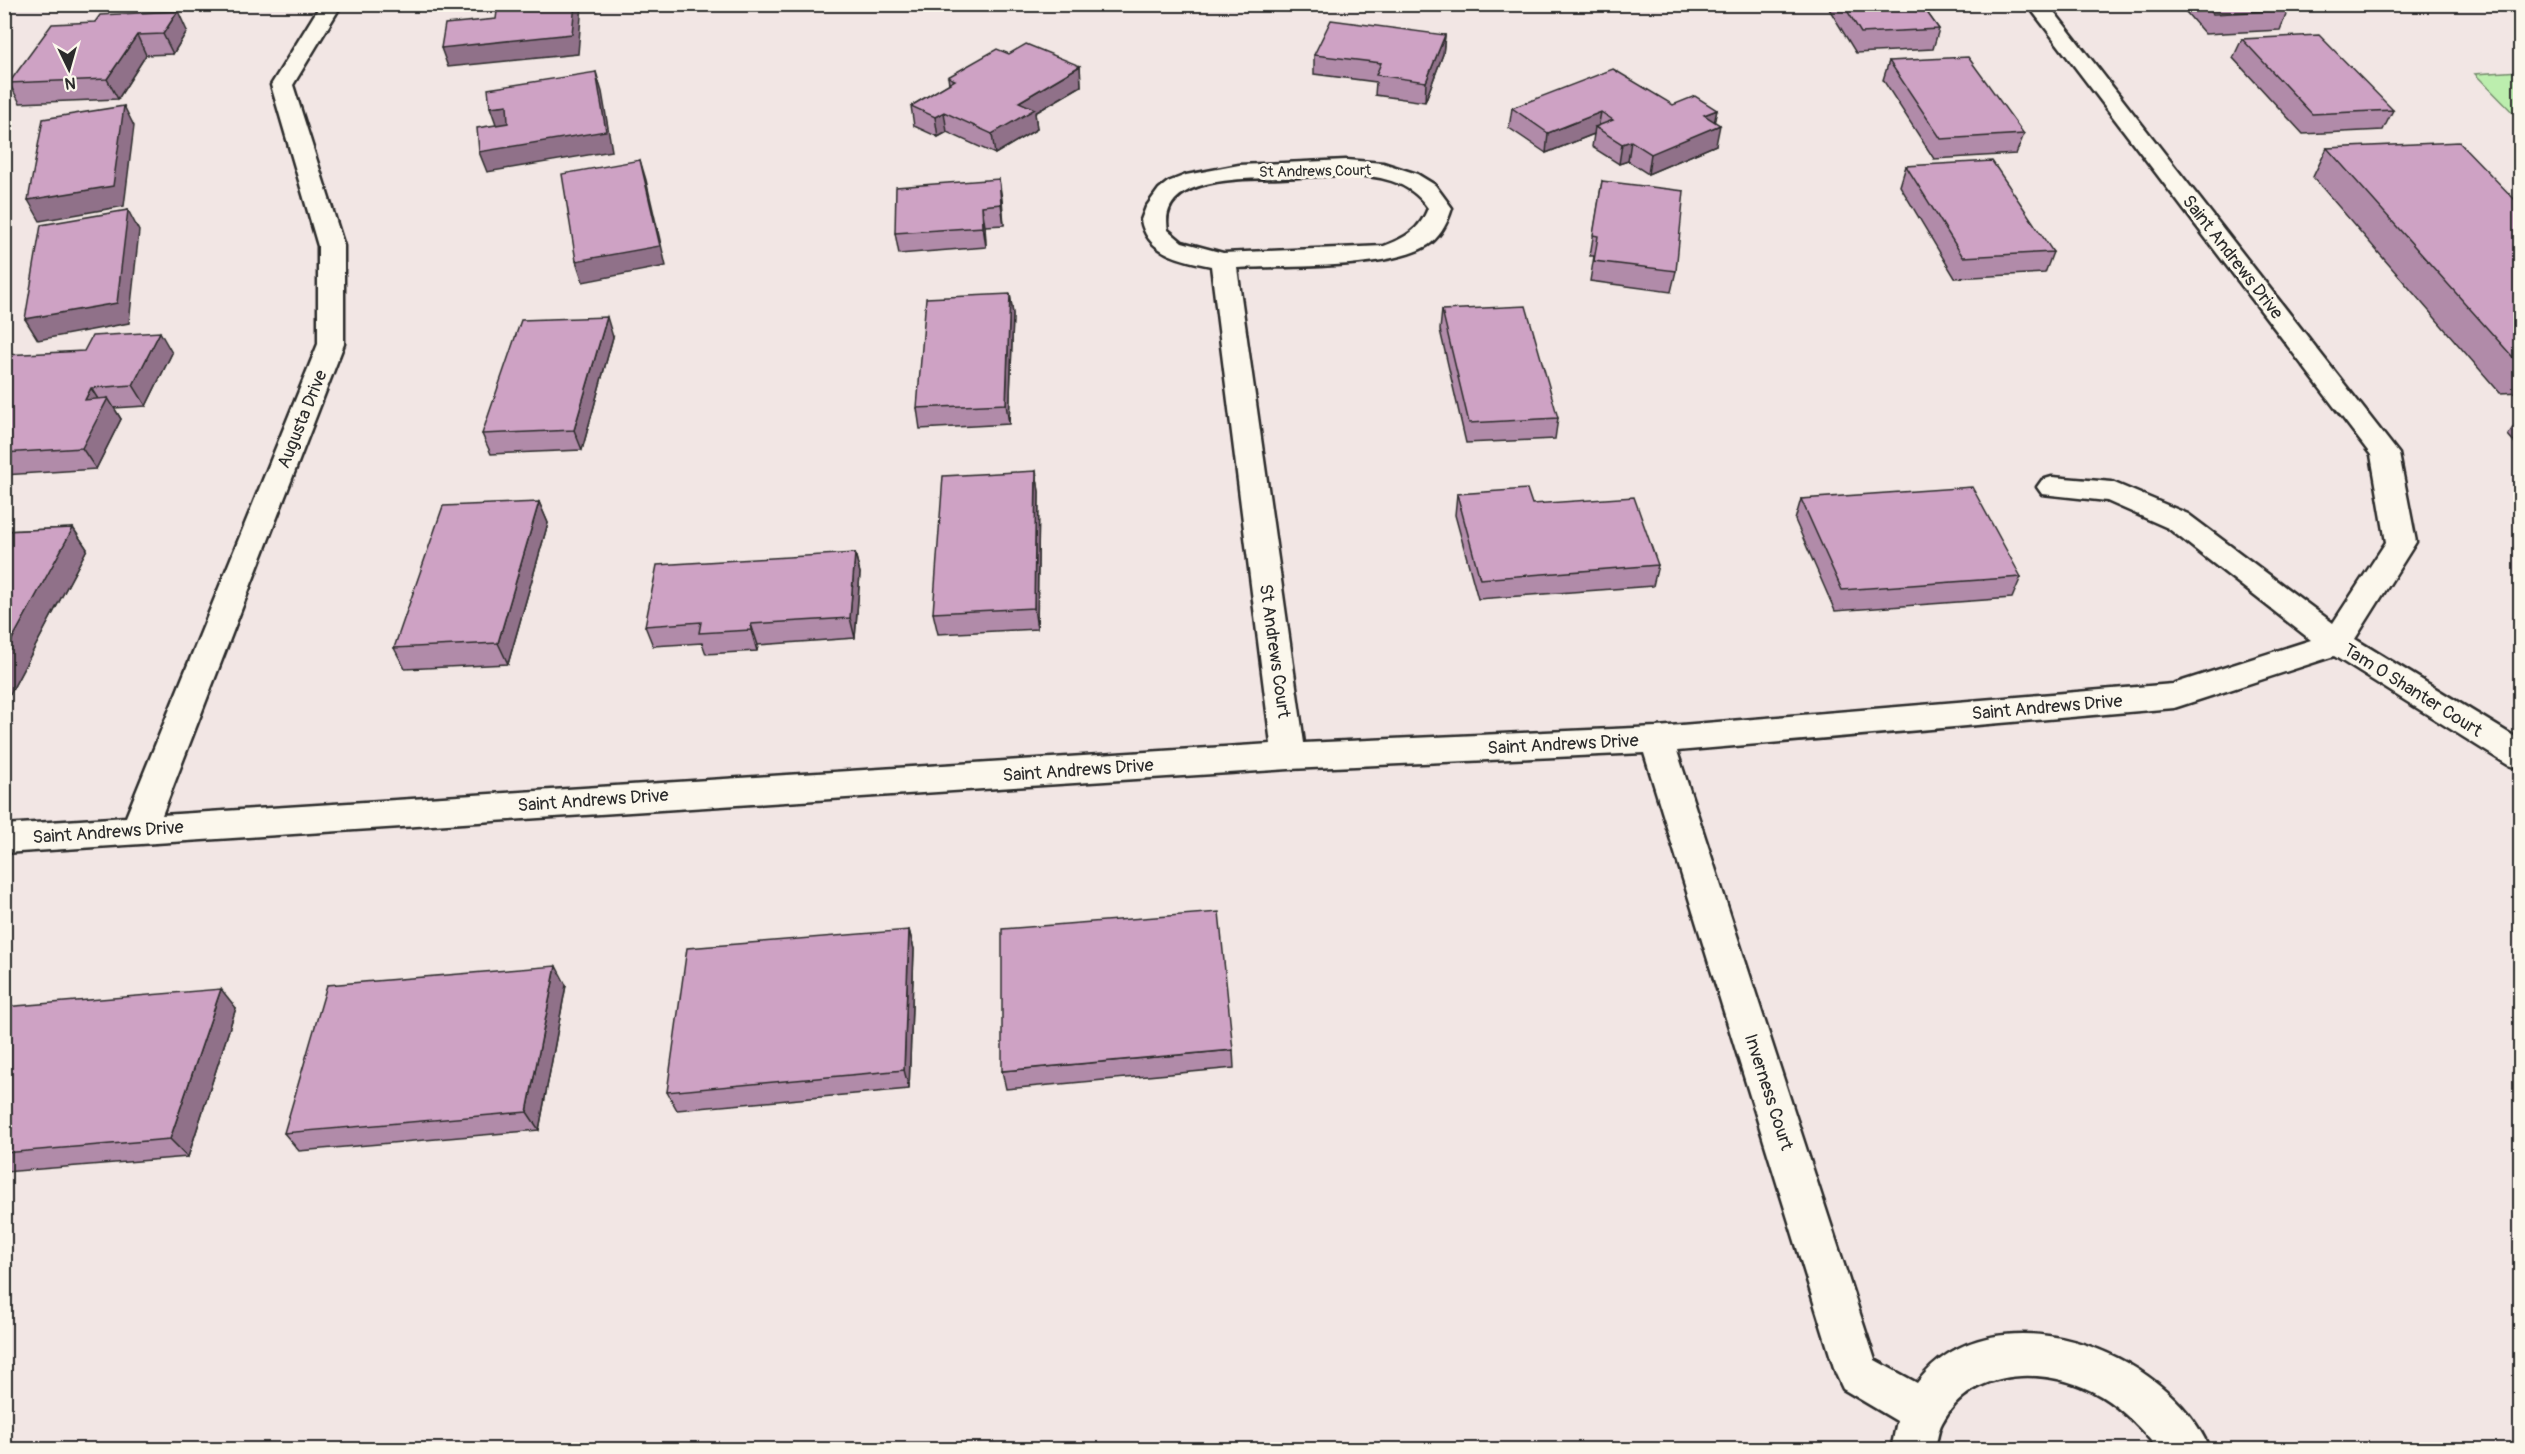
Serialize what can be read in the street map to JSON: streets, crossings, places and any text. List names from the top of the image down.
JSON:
{
  "streets": {
    "street": [
      "St Andrews Court",
      "Saint Andrews Drive",
      "Augusta Drive",
      "Tam O Shanter Court",
      "Inverness Court"
    ]
  },
  "crossings": [
    ["St Andrews Court", "Saint Andrews Drive"],
    ["Saint Andrews Drive", "Augusta Drive"],
    ["Saint Andrews Drive", "Tam O Shanter Court"],
    ["Saint Andrews Drive", "Inverness Court"]
  ],
  "north": "bottom"
}
